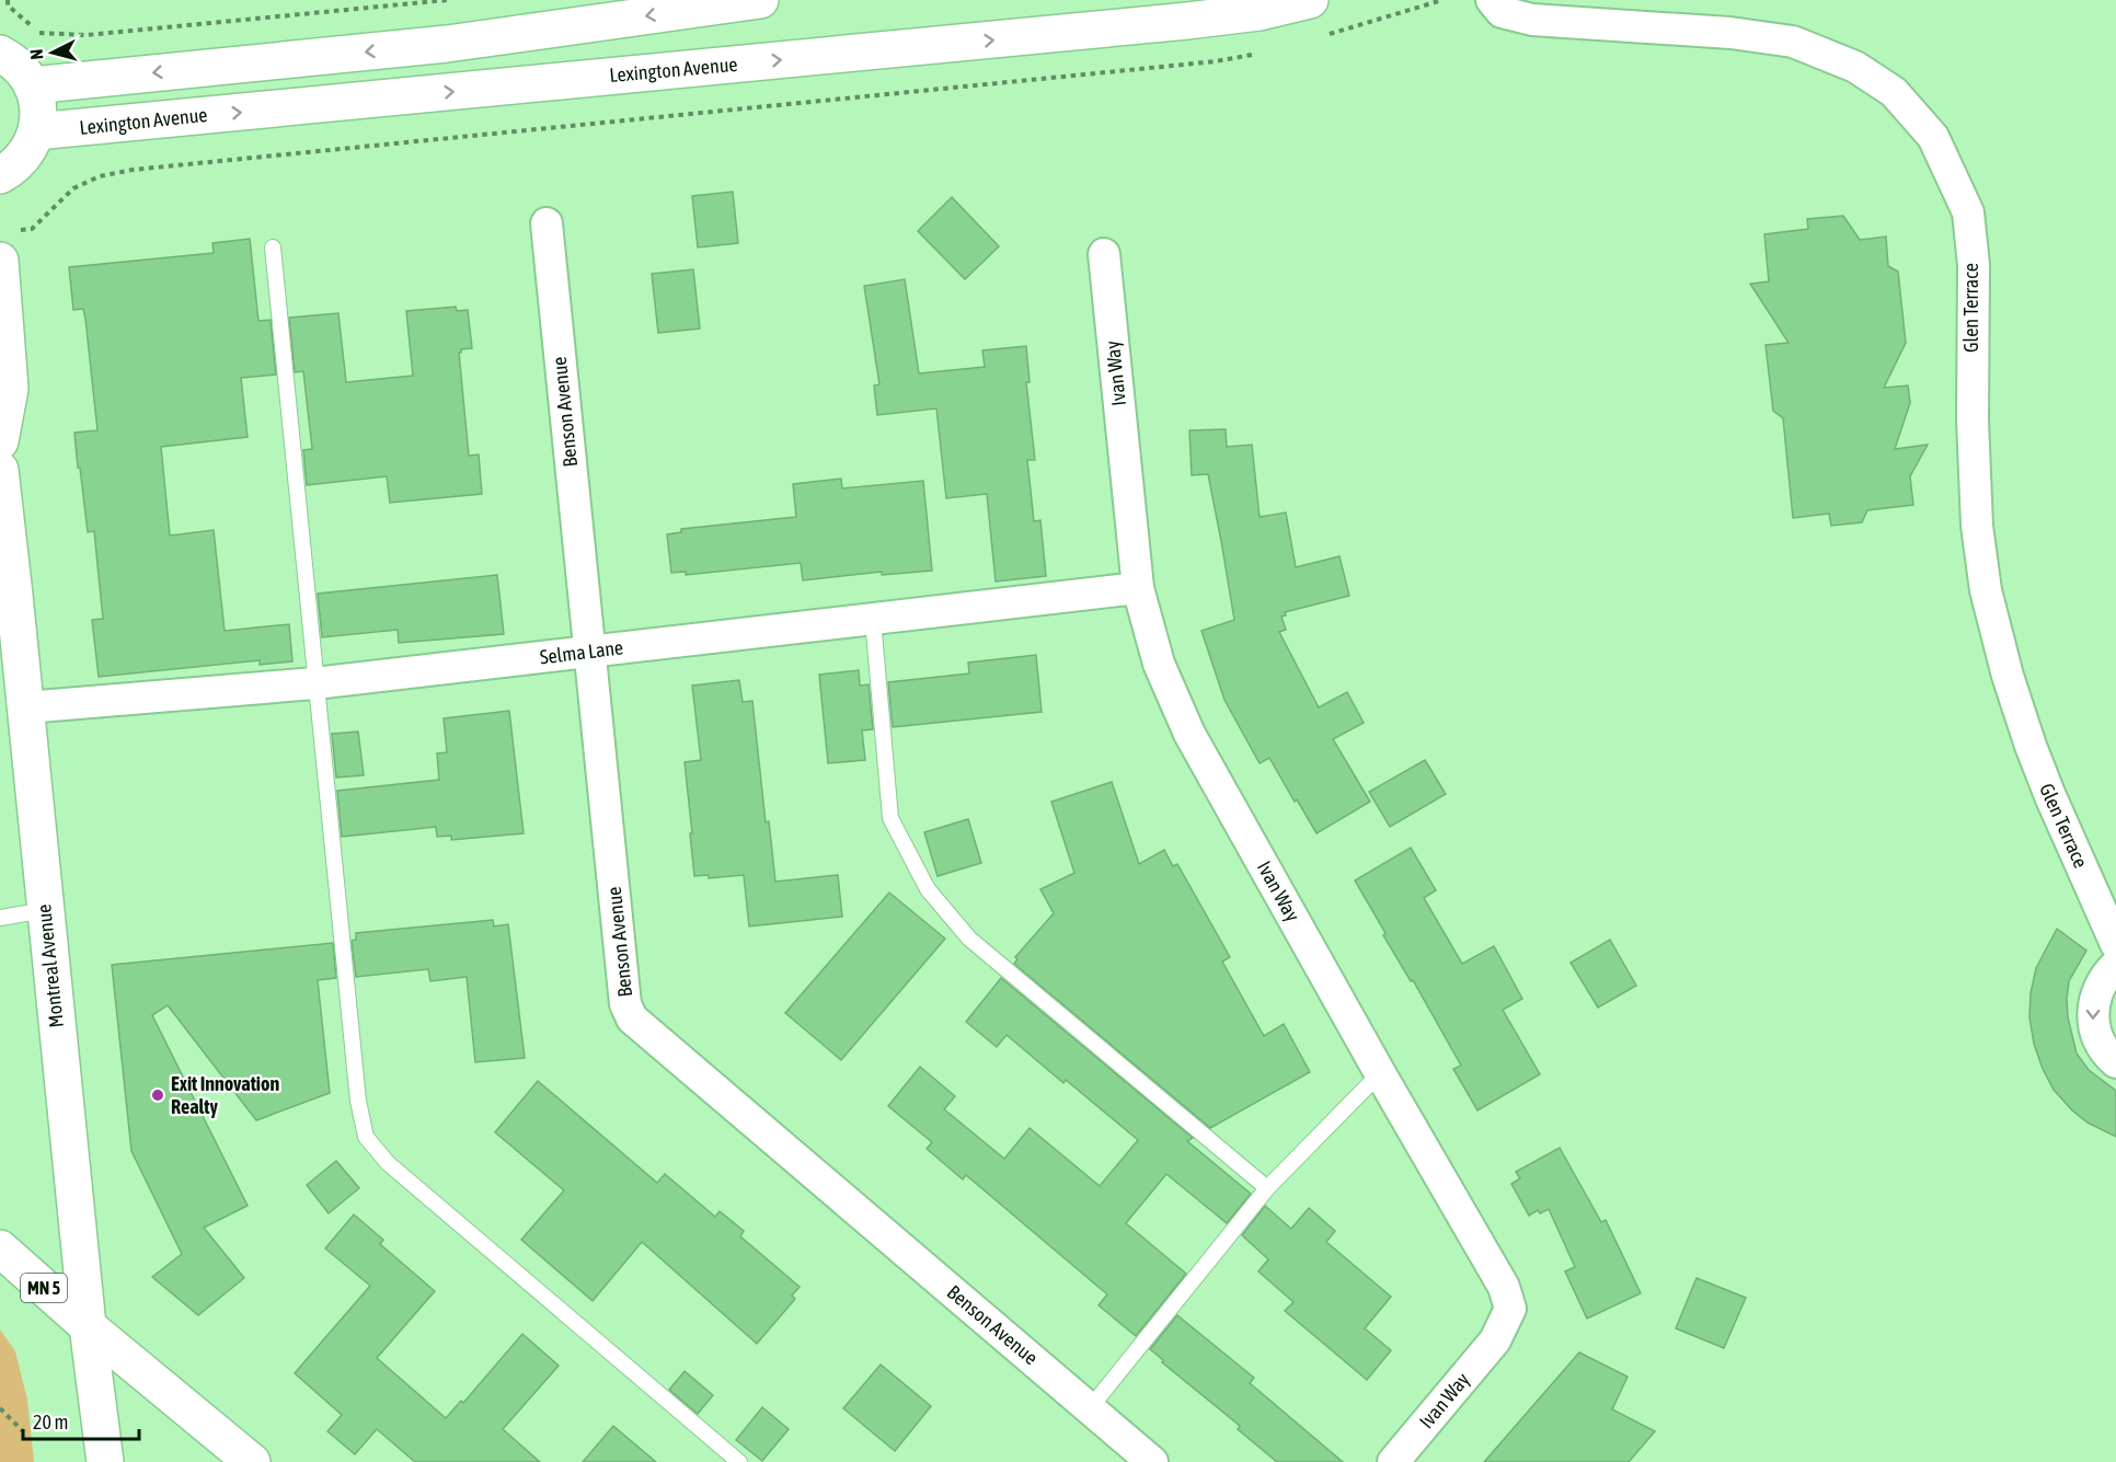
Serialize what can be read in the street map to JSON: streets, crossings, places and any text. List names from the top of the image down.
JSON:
{
  "streets": {
    "street": [
      "Lexington Avenue",
      "Glen Terrace",
      "Ivan Way",
      "Benson Avenue",
      "Selma Lane",
      "Montreal Avenue",
      "MN 5"
    ]
  },
  "crossings": [
    ["Ivan Way", "Selma Lane"],
    ["Benson Avenue", "Selma Lane"],
    ["Selma Lane", "Montreal Avenue"],
    ["Montreal Avenue", "MN 5"]
  ],
  "places": ["Exit Innovation Realty"],
  "scale_bar": "20 m",
  "north": "left"
}
